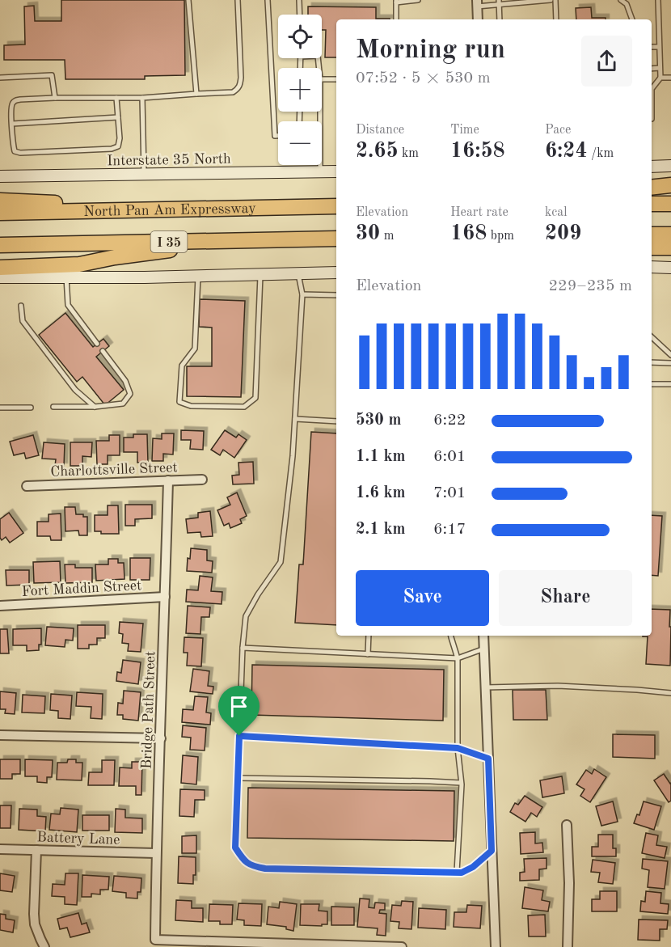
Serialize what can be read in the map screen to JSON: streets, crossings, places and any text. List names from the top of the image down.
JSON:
{
  "streets": {
    "highway": ["North Pan Am Expressway", "I 35"],
    "main road": ["Interstate 35 North"],
    "street": [
      "Charlottsville Street",
      "Fort Maddin Street",
      "Bridge Path Street",
      "Battery Lane"
    ]
  },
  "crossings": [
    ["Charlottsville Street", "Bridge Path Street"],
    ["Fort Maddin Street", "Bridge Path Street"],
    ["Bridge Path Street", "Battery Lane"]
  ],
  "page": {
    "map_buttons": ["+", "−"],
    "heading": ["Morning run", "07:52 · 5 × 530 m"],
    "stats": [
      ["Distance", "2.65 km"],
      ["Time", "16:58"],
      ["Pace", "6:24 /km"],
      ["Elevation", "30 m"],
      ["Heart rate", "168 bpm"],
      ["kcal", "209"]
    ],
    "chart": ["Elevation", "229–235 m"],
    "list": [
      {
        "name": "530 m",
        "note": "6:22"
      },
      {
        "name": "1.1 km",
        "note": "6:01"
      },
      {
        "name": "1.6 km",
        "note": "7:01"
      },
      {
        "name": "2.1 km",
        "note": "6:17"
      }
    ],
    "buttons": ["Save", "Share"]
  }
}
